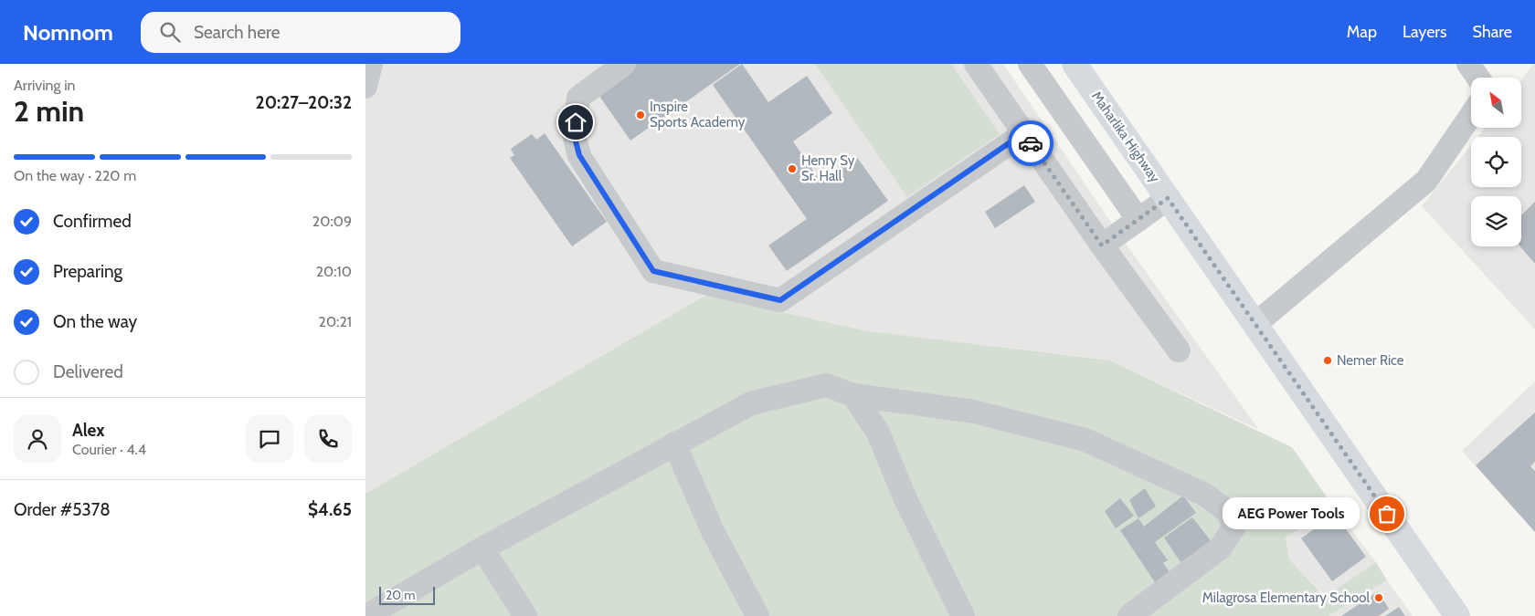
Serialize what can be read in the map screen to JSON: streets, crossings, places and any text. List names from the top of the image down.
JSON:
{
  "streets": {
    "highway": ["Maharlika Highway"]
  },
  "places": [
    "Inspire Sports Academy",
    "Henry Sy Sr. Hall",
    "Nemer Rice",
    "AEG Power Tools",
    "Milagrosa Elementary School"
  ],
  "scale_bar": "20 m",
  "north": "top left",
  "page": {
    "header": "Nomnom",
    "search": "Search here",
    "nav": ["Map", "Layers", "Share"],
    "heading": ["2 min", "Arriving in", "20:27–20:32"],
    "panel": [
      "Alex",
      "Courier · 4.4",
      "Order #5378",
      "$4.65"
    ],
    "bar": "On the way · 220 m",
    "list": [
      ["Confirmed", "20:09"],
      ["Preparing", "20:10"],
      ["On the way", "20:21"],
      "Delivered"
    ],
    "bubble": "AEG Power Tools",
    "scale": "20 m"
  }
}
